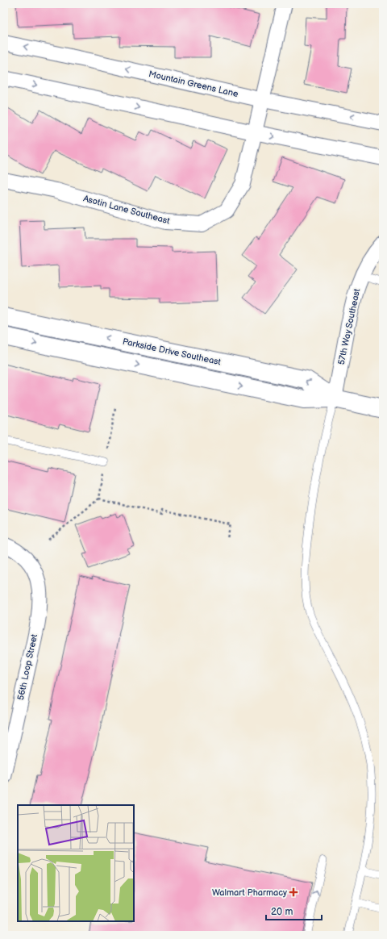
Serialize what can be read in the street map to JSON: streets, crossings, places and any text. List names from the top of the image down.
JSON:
{
  "streets": {
    "street": [
      "Mountain Greens Lane",
      "Asotin Lane Southeast",
      "57th Way Southeast",
      "Parkside Drive Southeast",
      "56th Loop Street"
    ]
  },
  "crossings": [
    ["Mountain Greens Lane", "Asotin Lane Southeast"],
    ["57th Way Southeast", "Parkside Drive Southeast"]
  ],
  "places": {
    "health": ["Walmart Pharmacy"]
  },
  "scale_bar": "20 m"
}
